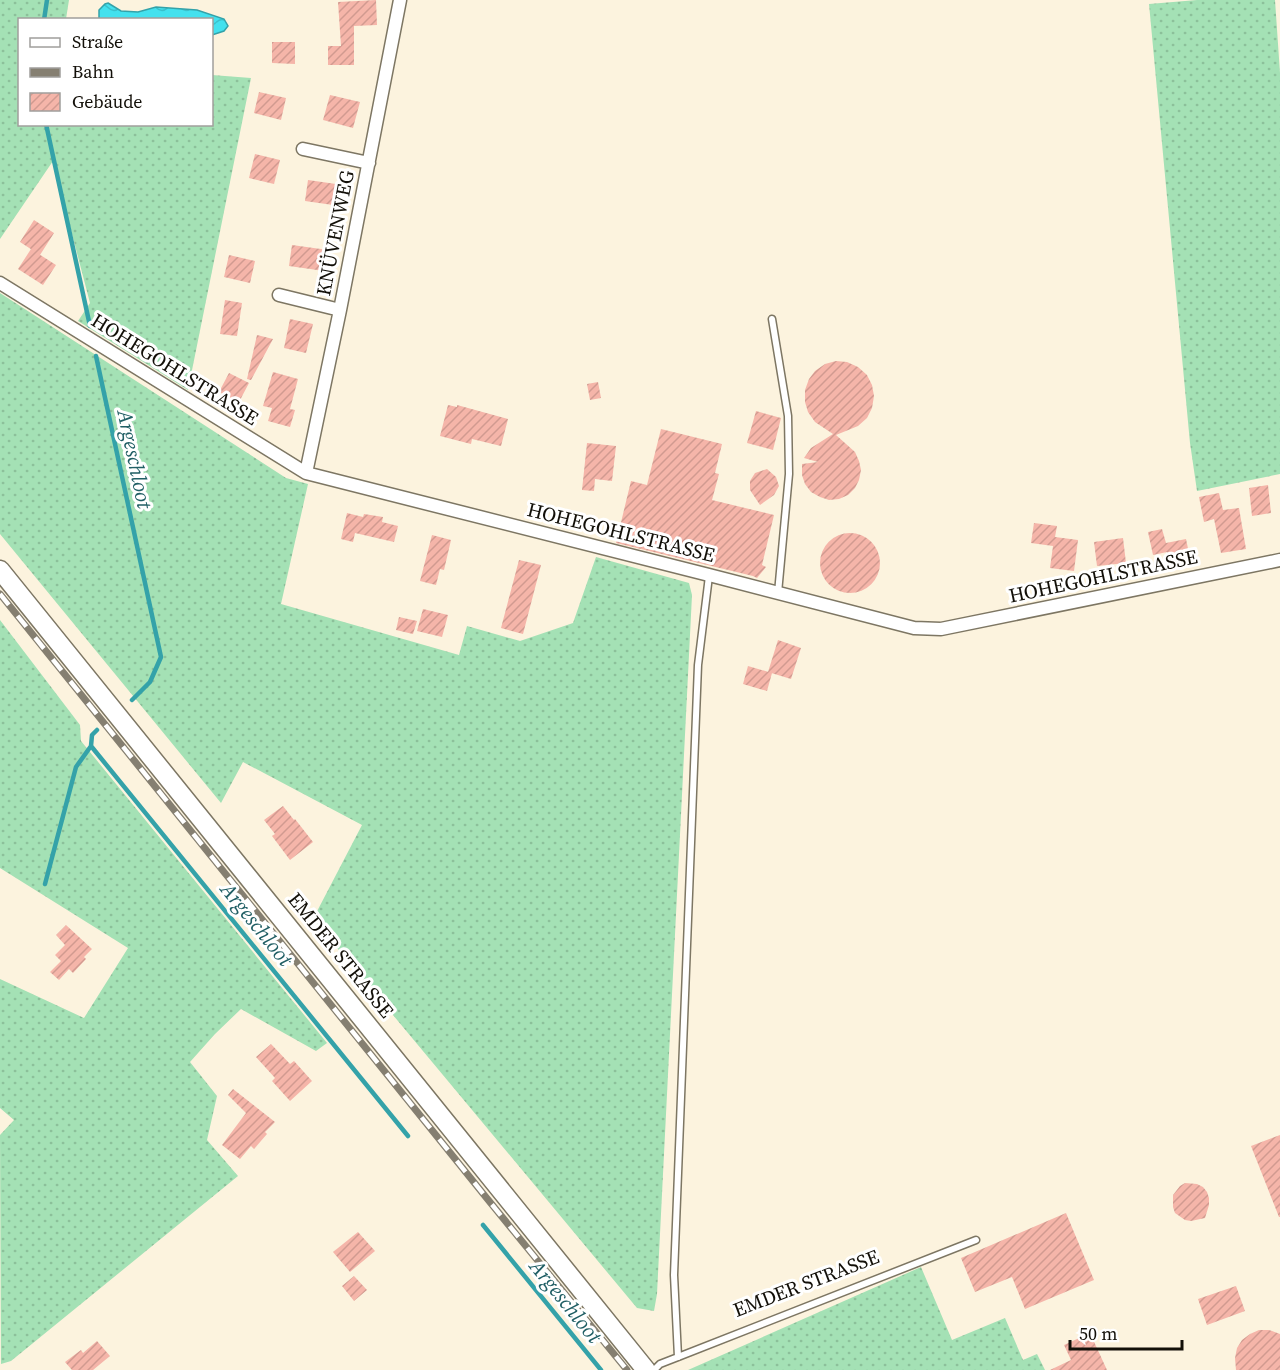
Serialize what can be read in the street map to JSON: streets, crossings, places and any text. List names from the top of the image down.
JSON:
{
  "streets": {
    "main road": ["EMDER STRASSE"],
    "street": ["KNÜVENWEG", "HOHEGOHLSTRASSE"]
  },
  "crossings": [
    ["KNÜVENWEG", "HOHEGOHLSTRASSE"]
  ],
  "water": ["Argeschloot"],
  "legend": ["Straße", "Bahn", "Gebäude"],
  "scale_bar": "50 m"
}
